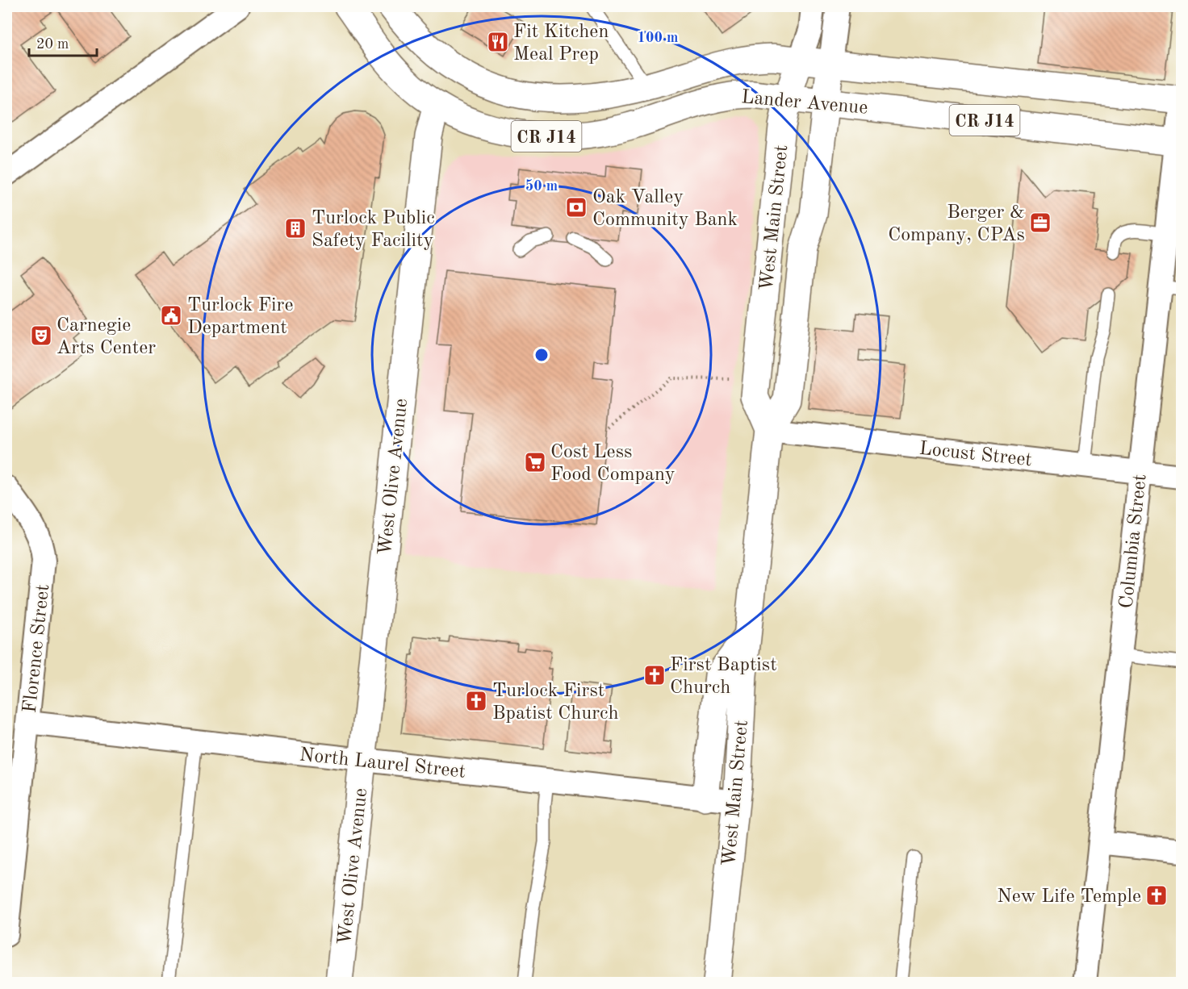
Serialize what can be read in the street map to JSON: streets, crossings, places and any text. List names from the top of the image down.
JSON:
{
  "streets": {
    "main road": [
      "Lander Avenue",
      "CR J14",
      "West Main Street",
      "West Olive Avenue"
    ],
    "street": [
      "Locust Street",
      "Columbia Street",
      "Florence Street",
      "North Laurel Street"
    ]
  },
  "crossings": [
    ["Lander Avenue", "CR J14"],
    ["Lander Avenue", "West Main Street"],
    ["Lander Avenue", "West Olive Avenue"],
    ["Lander Avenue", "Columbia Street"],
    ["CR J14", "West Olive Avenue"],
    ["West Main Street", "Locust Street"],
    ["West Main Street", "North Laurel Street"],
    ["Locust Street", "Columbia Street"],
    ["West Olive Avenue", "North Laurel Street"],
    ["Florence Street", "North Laurel Street"]
  ],
  "places": {
    "restaurant": ["Fit Kitchen Meal Prep"],
    "bank": ["Oak Valley Community Bank"],
    "office": ["Berger & Company, CPAs"],
    "building": ["Turlock Public Safety Facility"],
    "public building": ["Turlock Fire Department"],
    "theatre": ["Carnegie Arts Center"],
    "supermarket": ["Cost Less Food Company"],
    "church": ["First Baptist Church", "Turlock First Bpatist Church", "New Life Temple"]
  },
  "scale_bar": "20 m",
  "rings": ["100 m", "50 m"]
}
